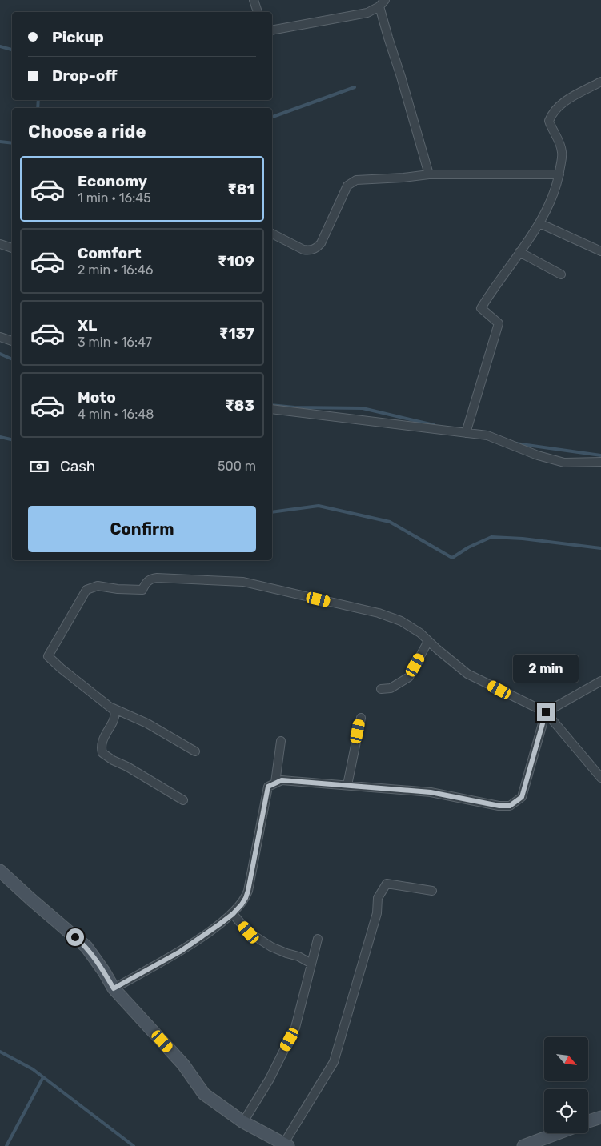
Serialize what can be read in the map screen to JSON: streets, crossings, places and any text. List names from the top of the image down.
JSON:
{
  "north": "bottom right",
  "page": {
    "banner": ["Pickup", "Drop-off"],
    "heading": "Choose a ride",
    "list": [
      {
        "name": "Economy",
        "note": "1 min · 16:45",
        "value": "₹81"
      },
      {
        "name": "Comfort",
        "note": "2 min · 16:46",
        "value": "₹109"
      },
      {
        "name": "XL",
        "note": "3 min · 16:47",
        "value": "₹137"
      },
      {
        "name": "Moto",
        "note": "4 min · 16:48",
        "value": "₹83"
      }
    ],
    "pay": ["Cash", "500 m"],
    "buttons": "Confirm",
    "bubble": "2 min"
  }
}
